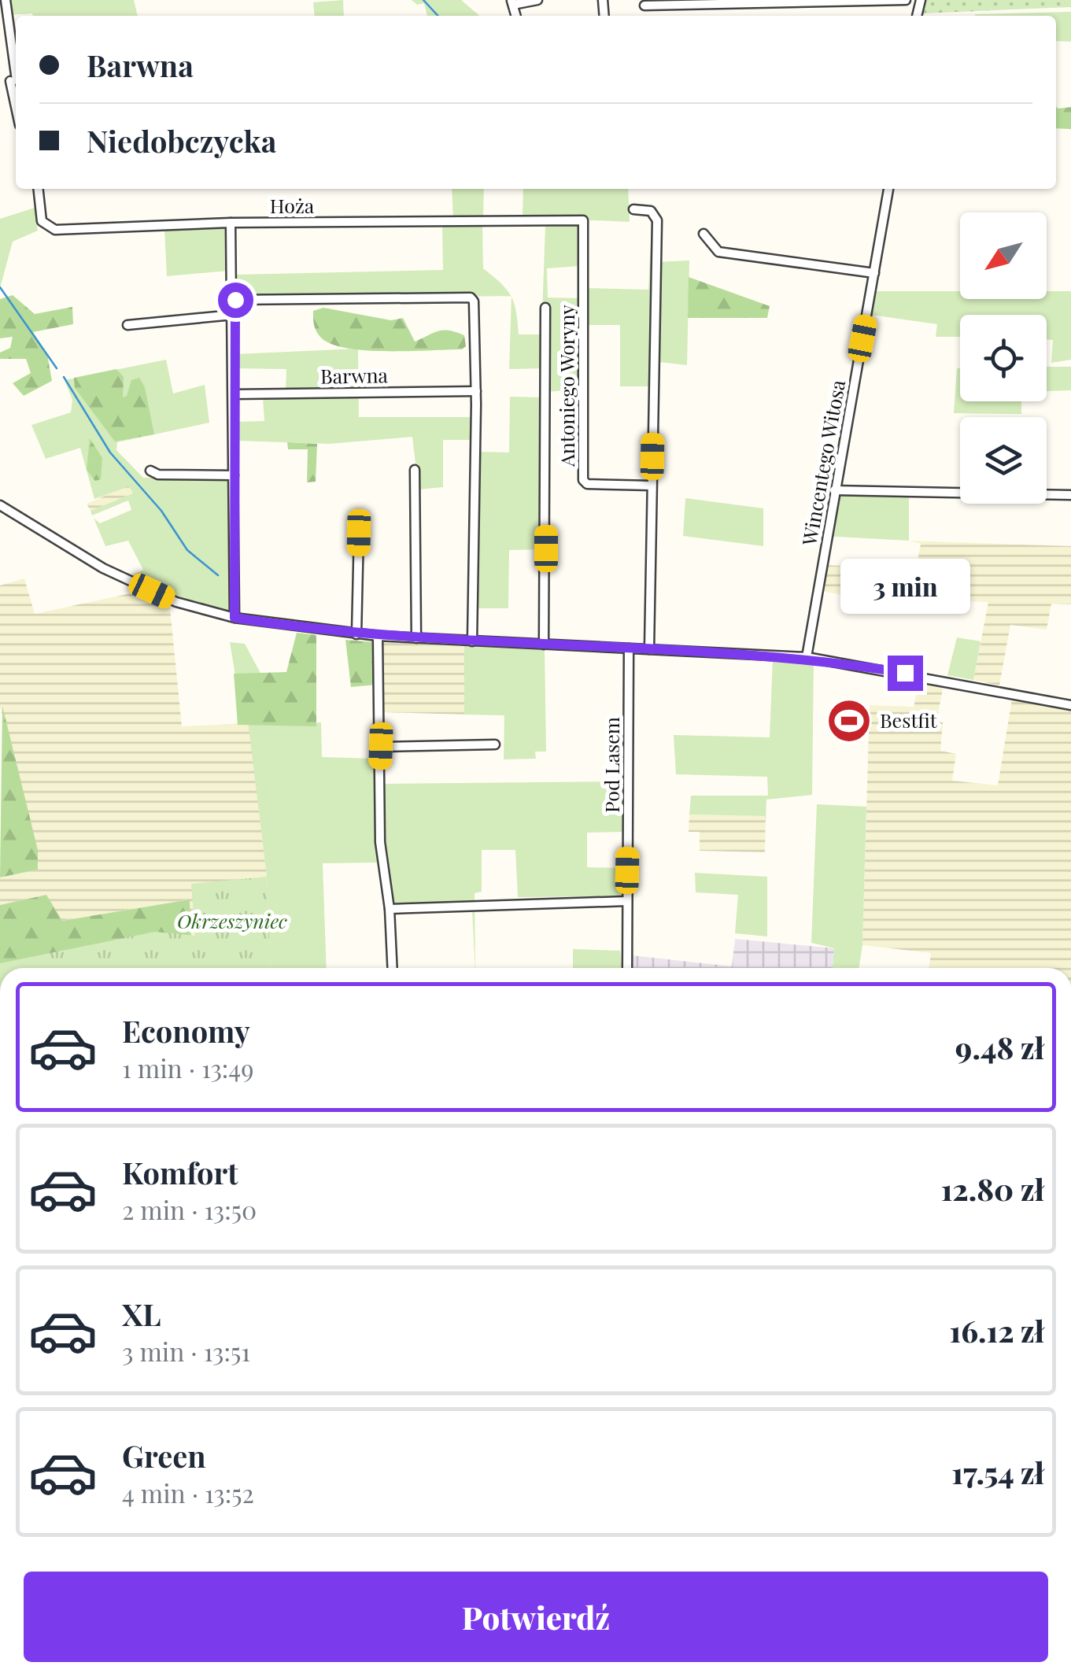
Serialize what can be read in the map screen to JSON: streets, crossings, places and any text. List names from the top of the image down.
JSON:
{
  "streets": {
    "street": [
      "Hoża",
      "Barwna",
      "Antoniego Woryny",
      "Wincentego Witosa",
      "Pod Lasem"
    ]
  },
  "crossings": [
    ["Hoża", "Antoniego Woryny"]
  ],
  "parks": ["Okrzeszyniec"],
  "places": {
    "sports": ["Bestfit"]
  },
  "north": "bottom left",
  "page": {
    "banner": ["Barwna", "Niedobczycka"],
    "bubble": "3 min",
    "list": [
      {
        "name": "Economy",
        "note": "1 min · 13:49",
        "value": "9.48 zł"
      },
      {
        "name": "Komfort",
        "note": "2 min · 13:50",
        "value": "12.80 zł"
      },
      {
        "name": "XL",
        "note": "3 min · 13:51",
        "value": "16.12 zł"
      },
      {
        "name": "Green",
        "note": "4 min · 13:52",
        "value": "17.54 zł"
      }
    ],
    "buttons": "Potwierdź"
  }
}
